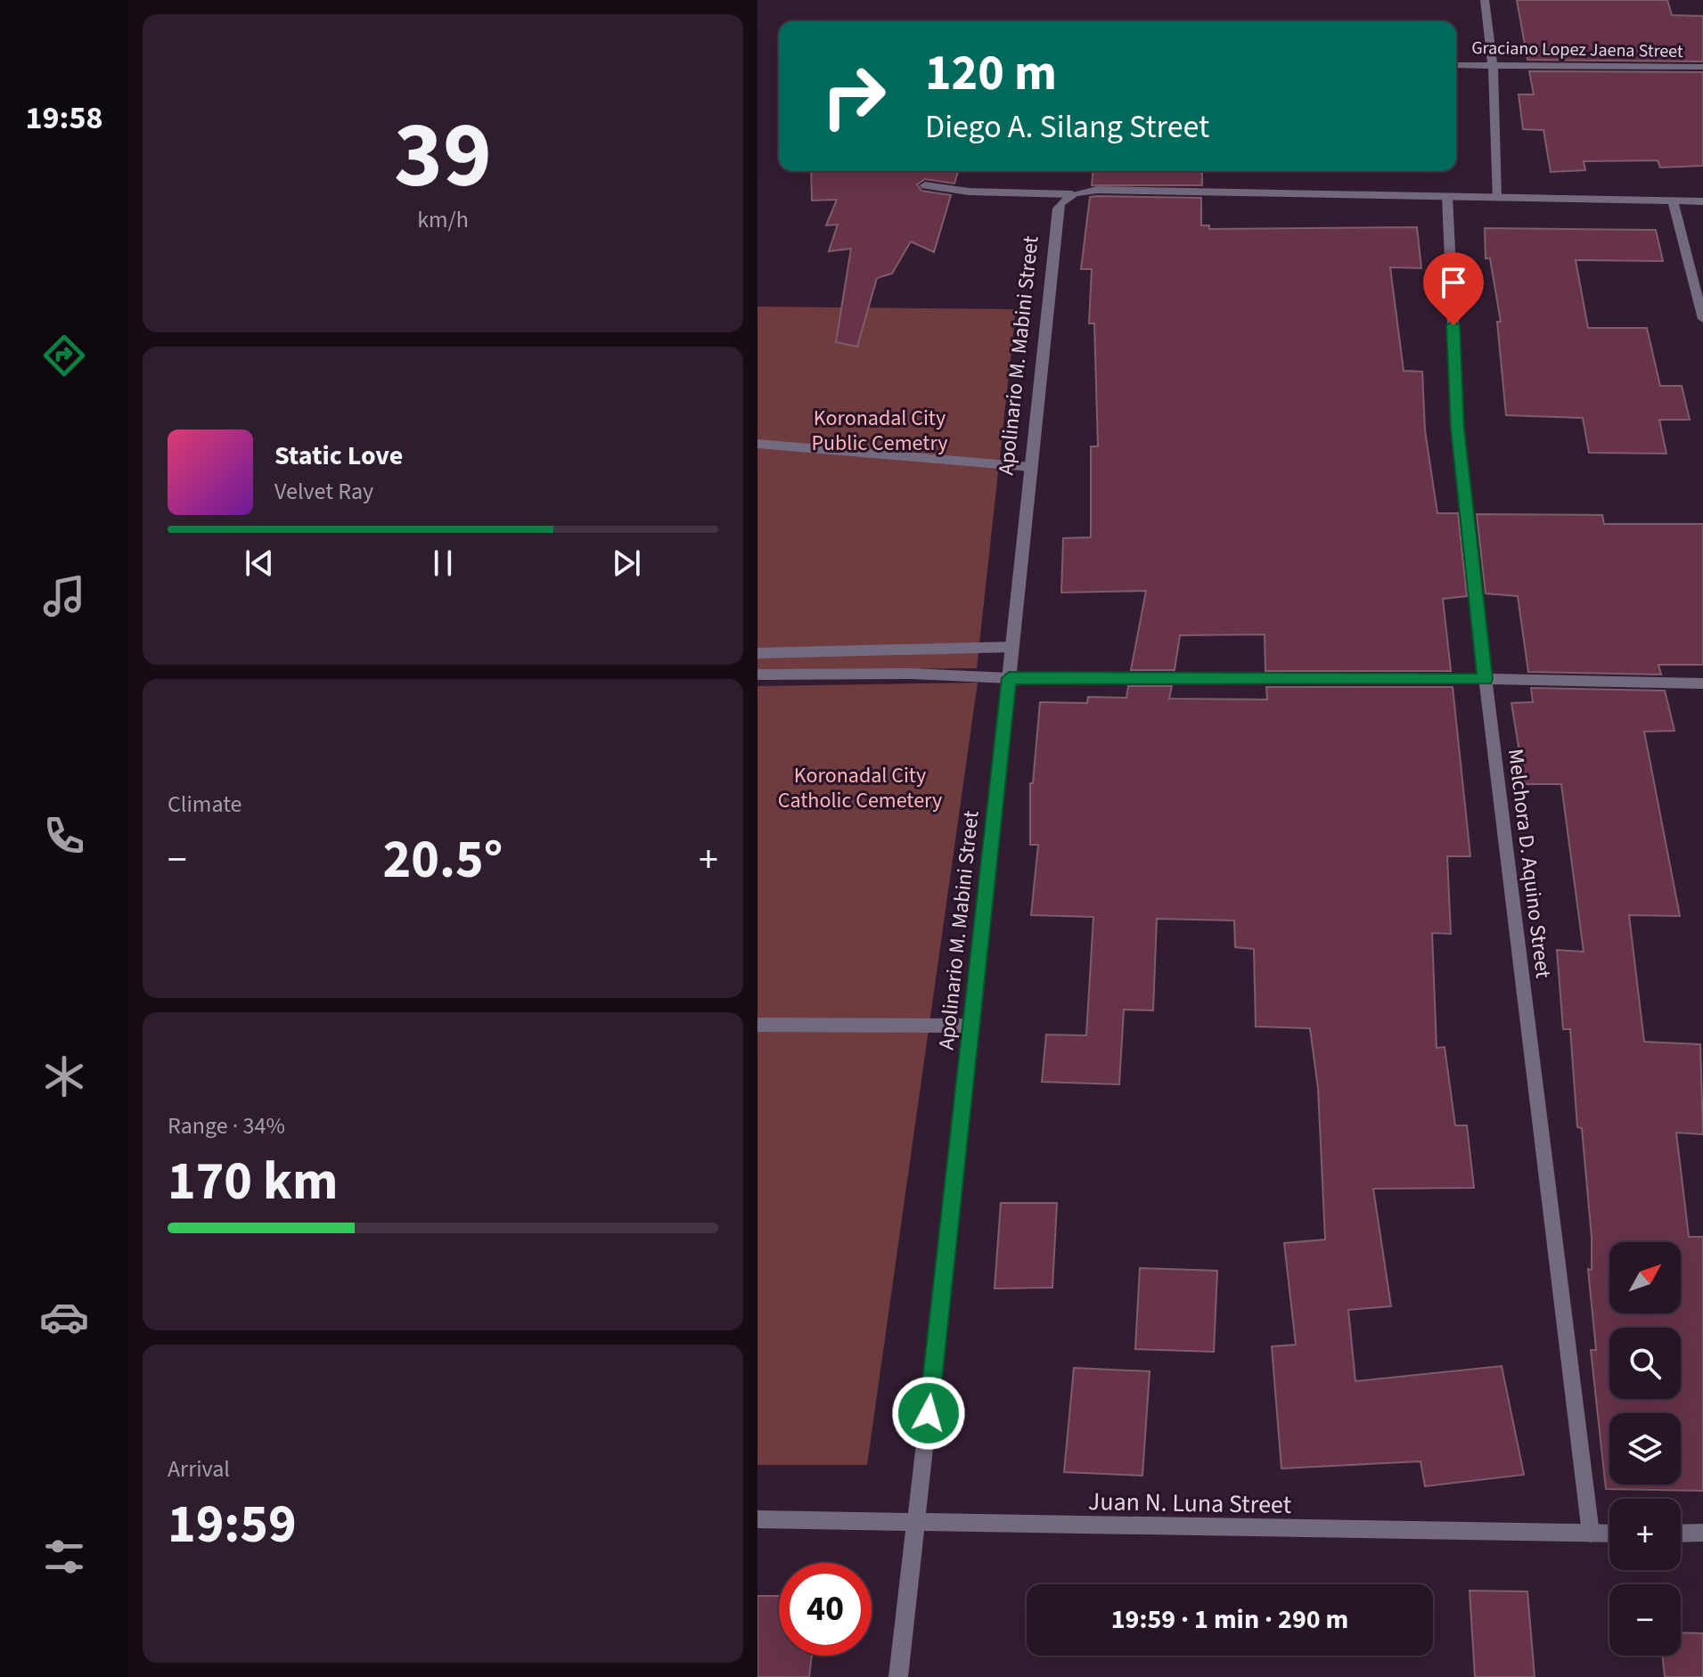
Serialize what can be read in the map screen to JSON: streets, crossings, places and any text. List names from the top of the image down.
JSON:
{
  "streets": {
    "street": [
      "Graciano Lopez Jaena Street",
      "Apolinario M. Mabini Street",
      "Melchora D. Aquino Street",
      "Juan N. Luna Street"
    ]
  },
  "crossings": [
    ["Apolinario M. Mabini Street", "Juan N. Luna Street"],
    ["Melchora D. Aquino Street", "Juan N. Luna Street"]
  ],
  "parks": ["Koronadal City Public Cemetry", "Koronadal City Catholic Cemetery"],
  "north": "top right",
  "page": {
    "tabs": "19:58",
    "tile": [
      ["39", "km/h"],
      "Climate",
      ["Range · 34%", "170 km"],
      ["Arrival", "19:59"]
    ],
    "turn": ["120 m", "Diego A. Silang Street"],
    "song": ["Static Love", "Velvet Ray"],
    "heat": ["−", "20.5°", "+"],
    "map_buttons": ["+", "−"],
    "limit": "40",
    "trip": "19:59 · 1 min · 290 m"
  }
}
